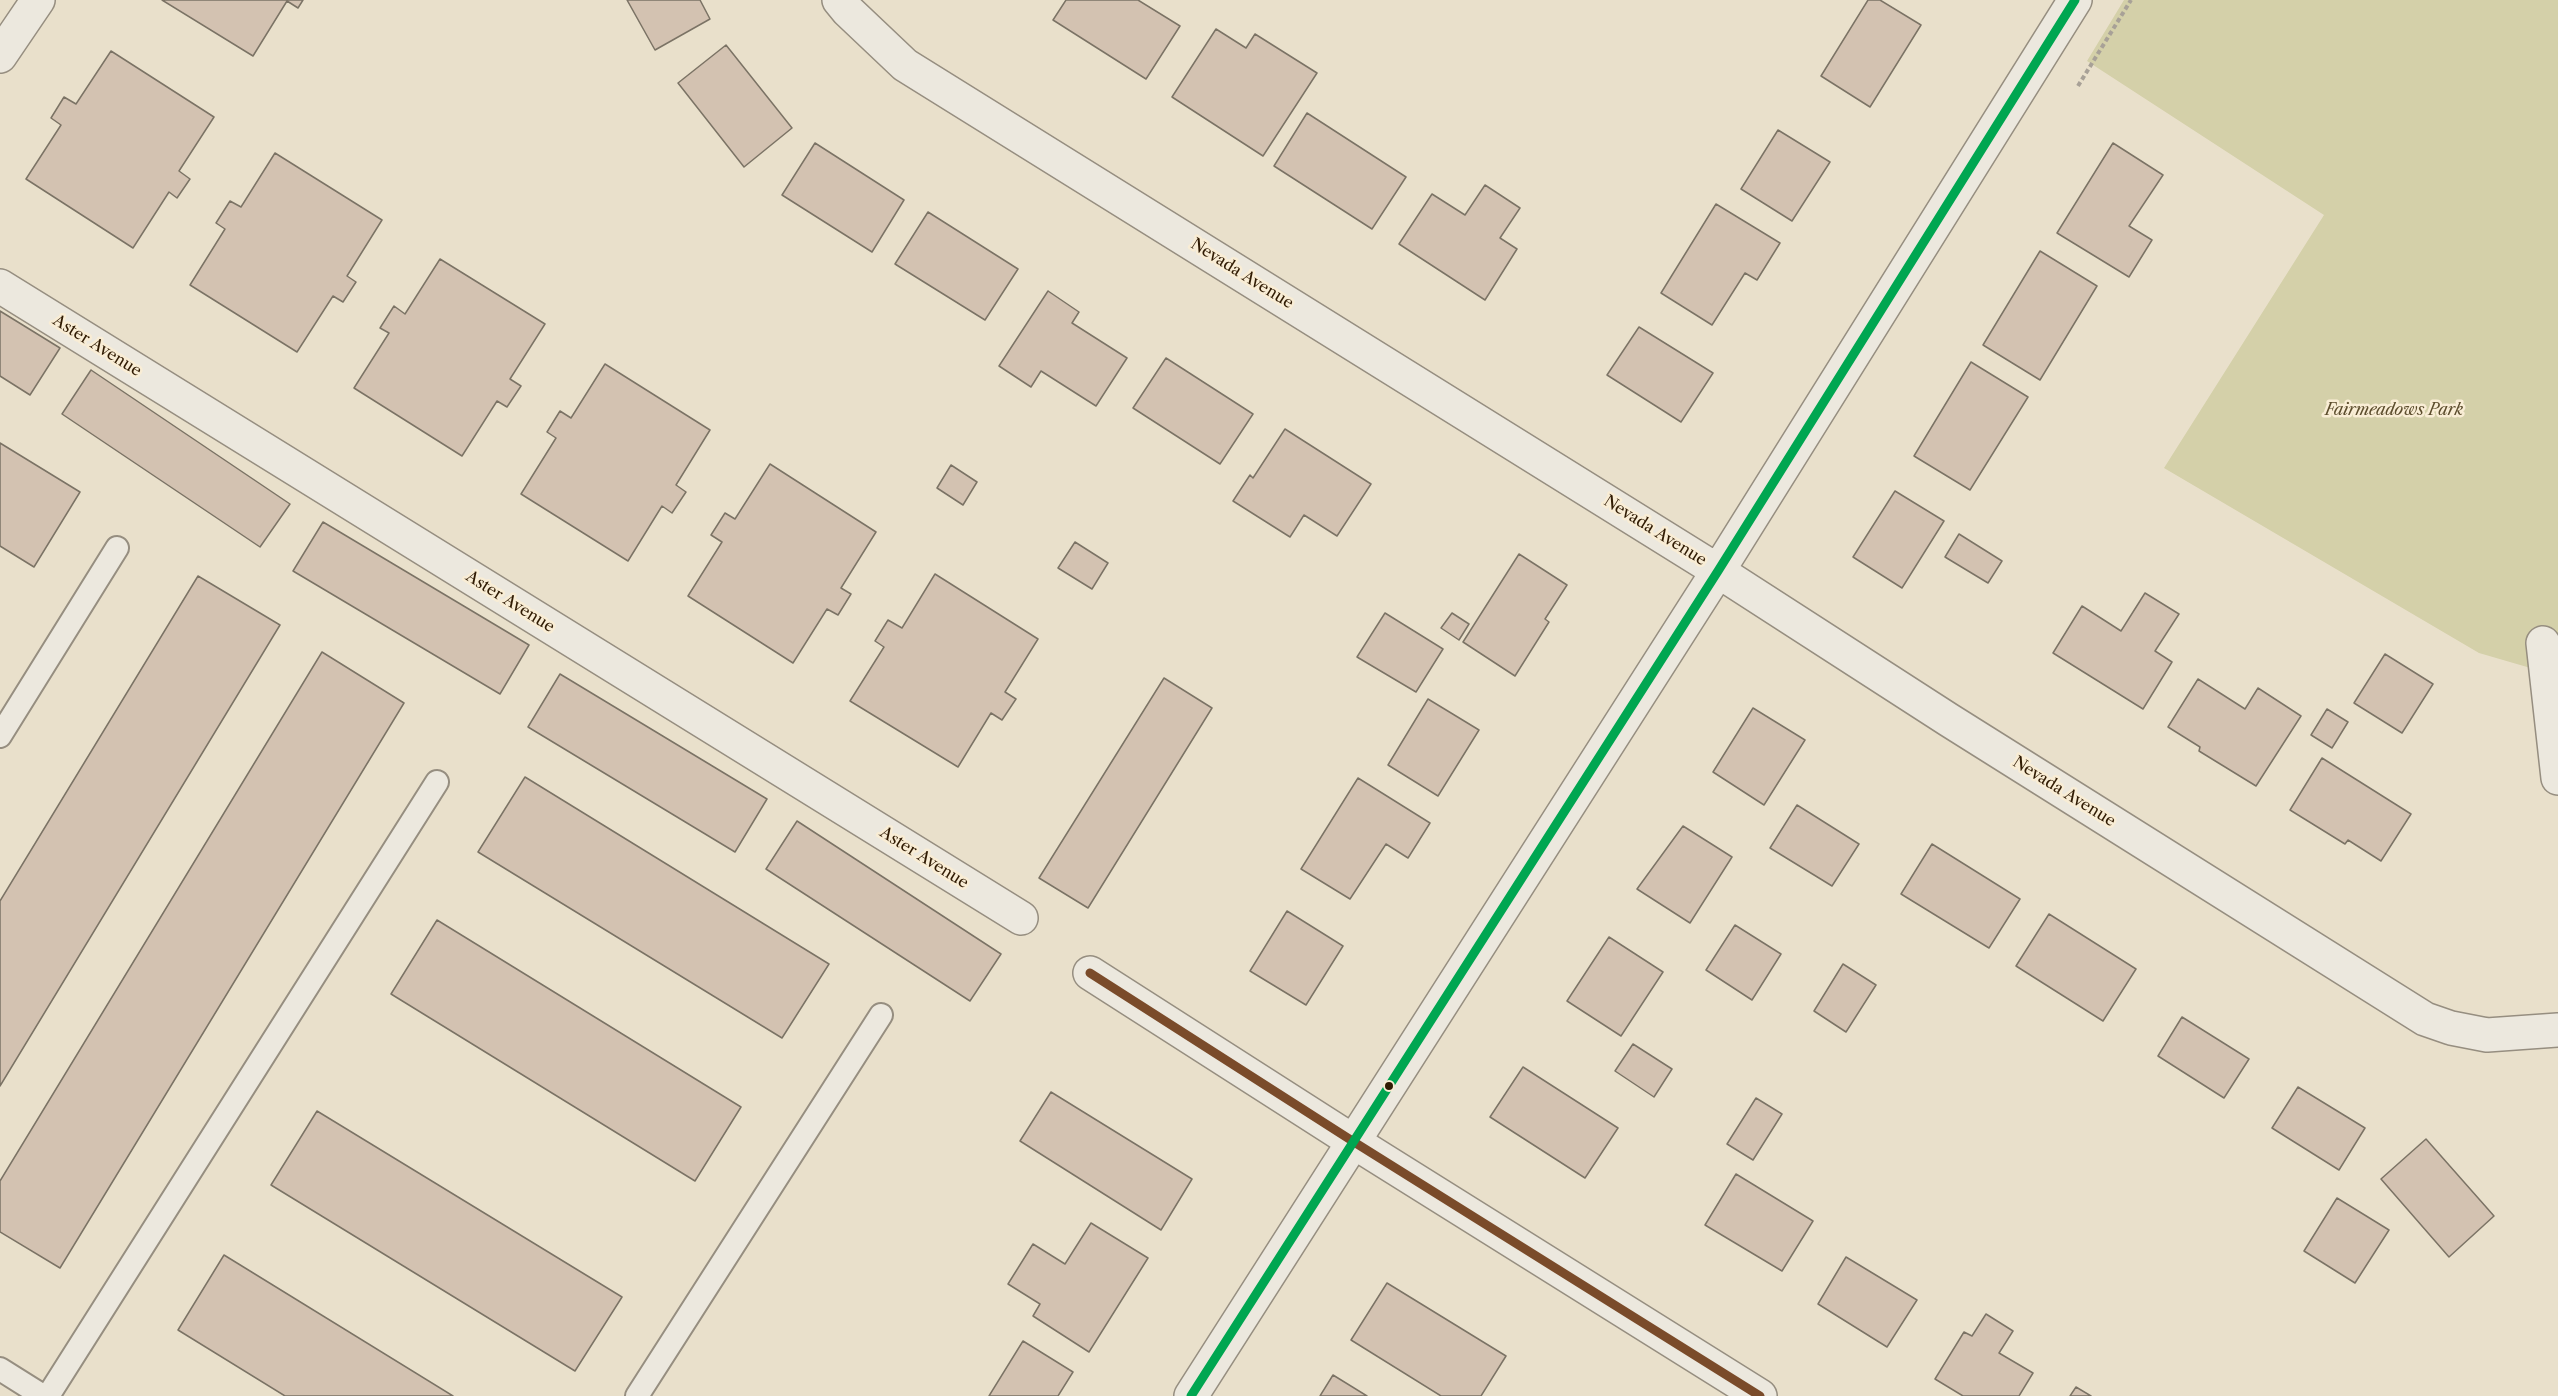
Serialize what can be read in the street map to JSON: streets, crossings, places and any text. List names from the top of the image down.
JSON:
{
  "streets": {
    "street": ["Nevada Avenue", "Aster Avenue"]
  },
  "parks": ["Fairmeadows Park"]
}
